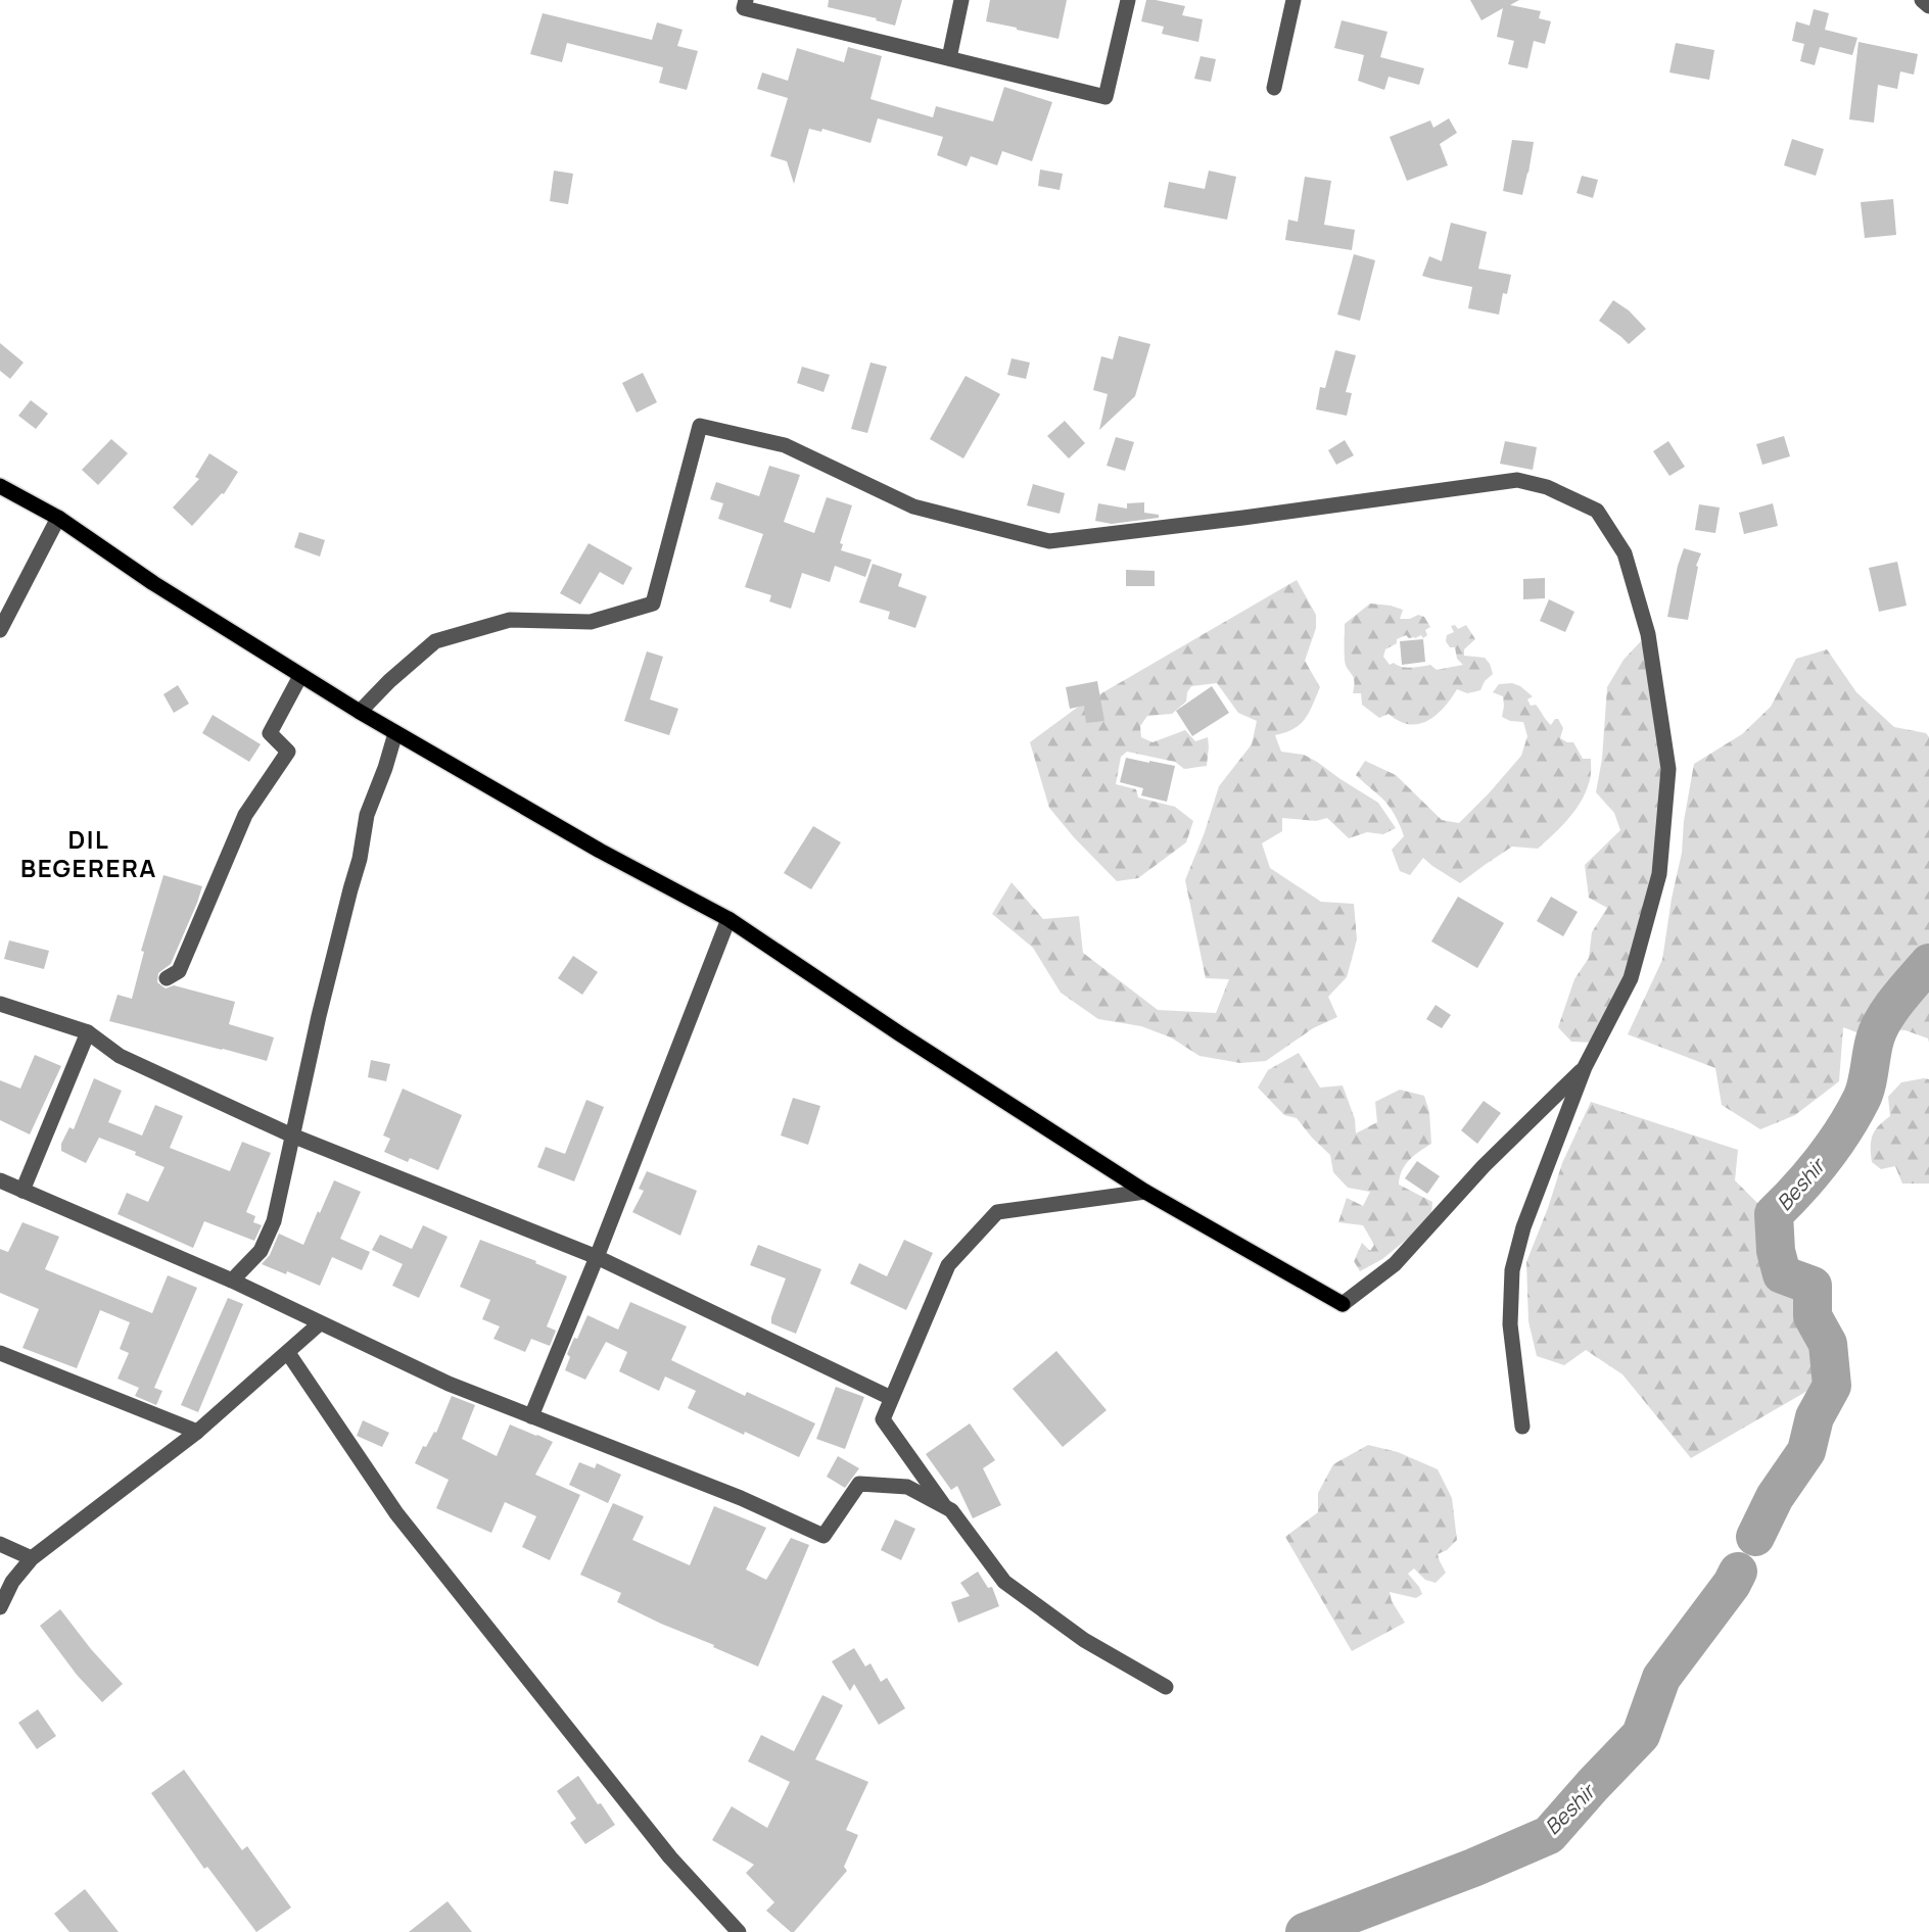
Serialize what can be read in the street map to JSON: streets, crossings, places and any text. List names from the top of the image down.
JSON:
{
  "districts": ["DIL BEGERERA"],
  "water": ["Beshir"]
}
